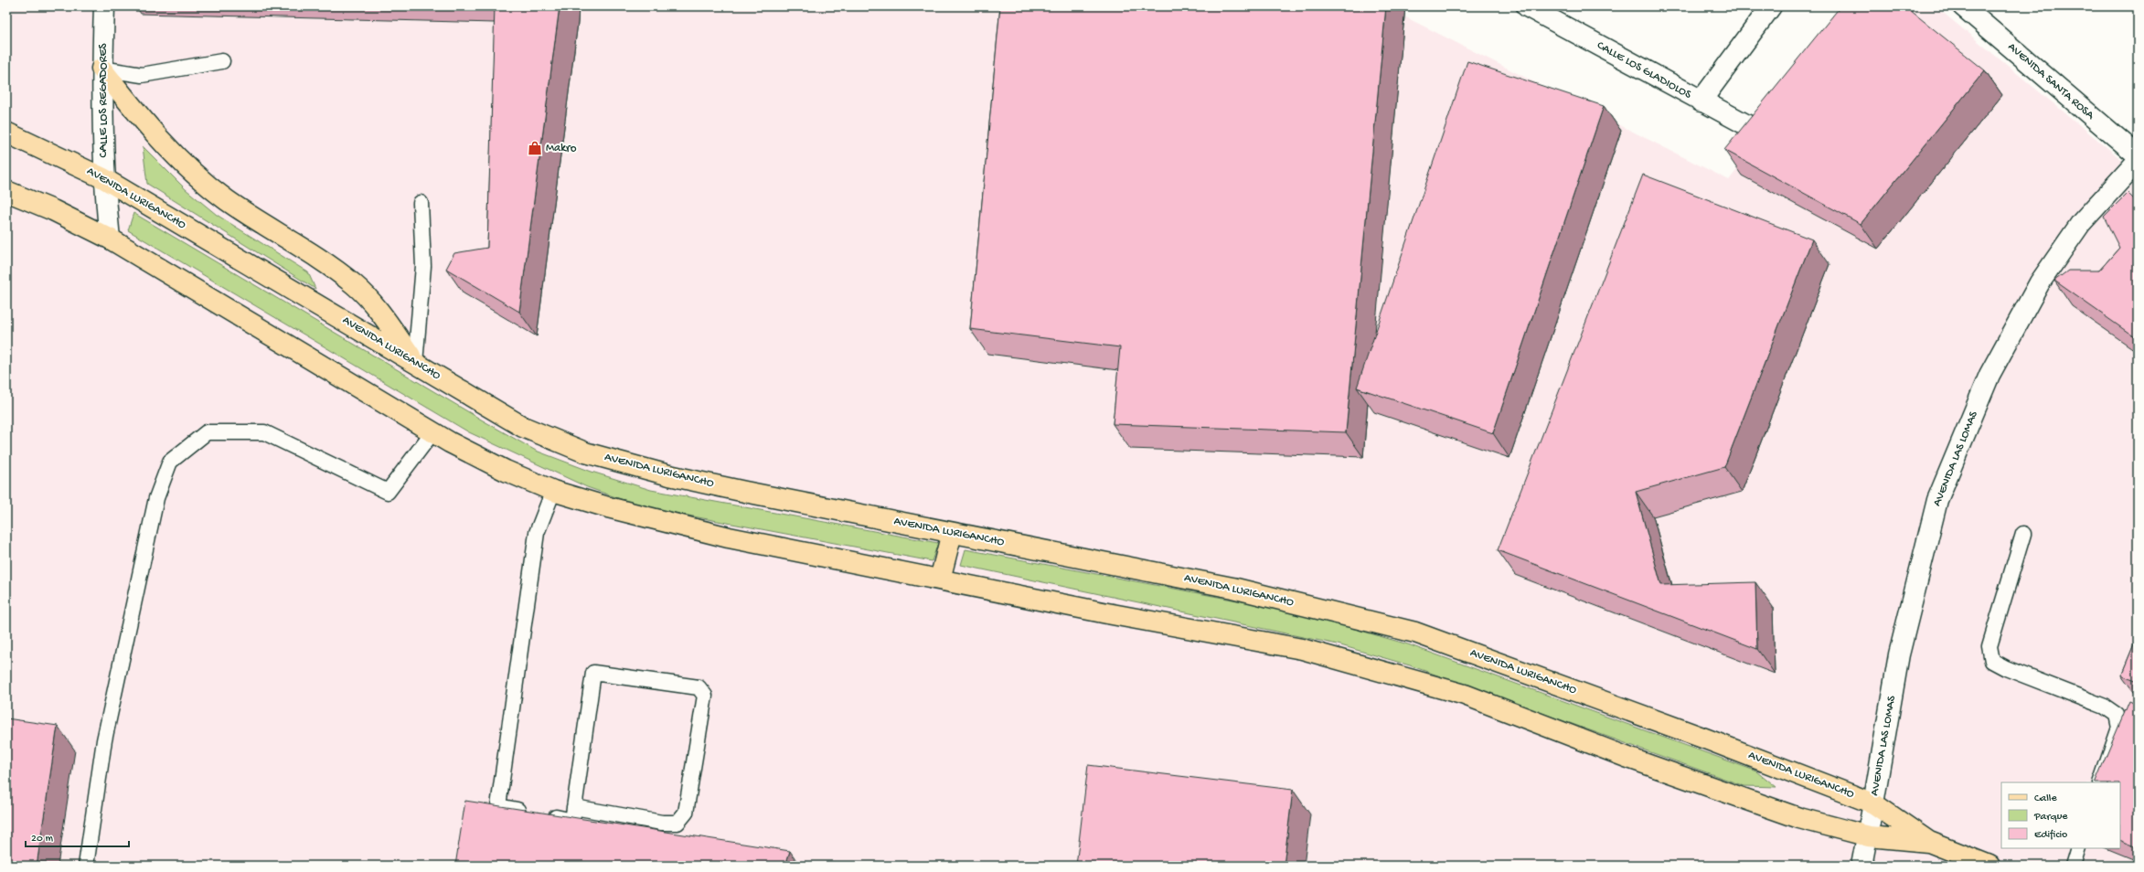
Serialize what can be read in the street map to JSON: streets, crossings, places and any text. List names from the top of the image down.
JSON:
{
  "streets": {
    "main road": ["AVENIDA LURIGANCHO"],
    "street": [
      "CALLE LOS GLADIOLOS",
      "AVENIDA SANTA ROSA",
      "CALLE LOS REGADORES",
      "AVENIDA LAS LOMAS"
    ]
  },
  "crossings": [
    ["CALLE LOS REGADORES", "AVENIDA LURIGANCHO"],
    ["AVENIDA LURIGANCHO", "AVENIDA LAS LOMAS"]
  ],
  "places": {
    "shop": ["Makro"]
  },
  "legend": ["Calle", "Parque", "Edificio"],
  "scale_bar": "20 m"
}
